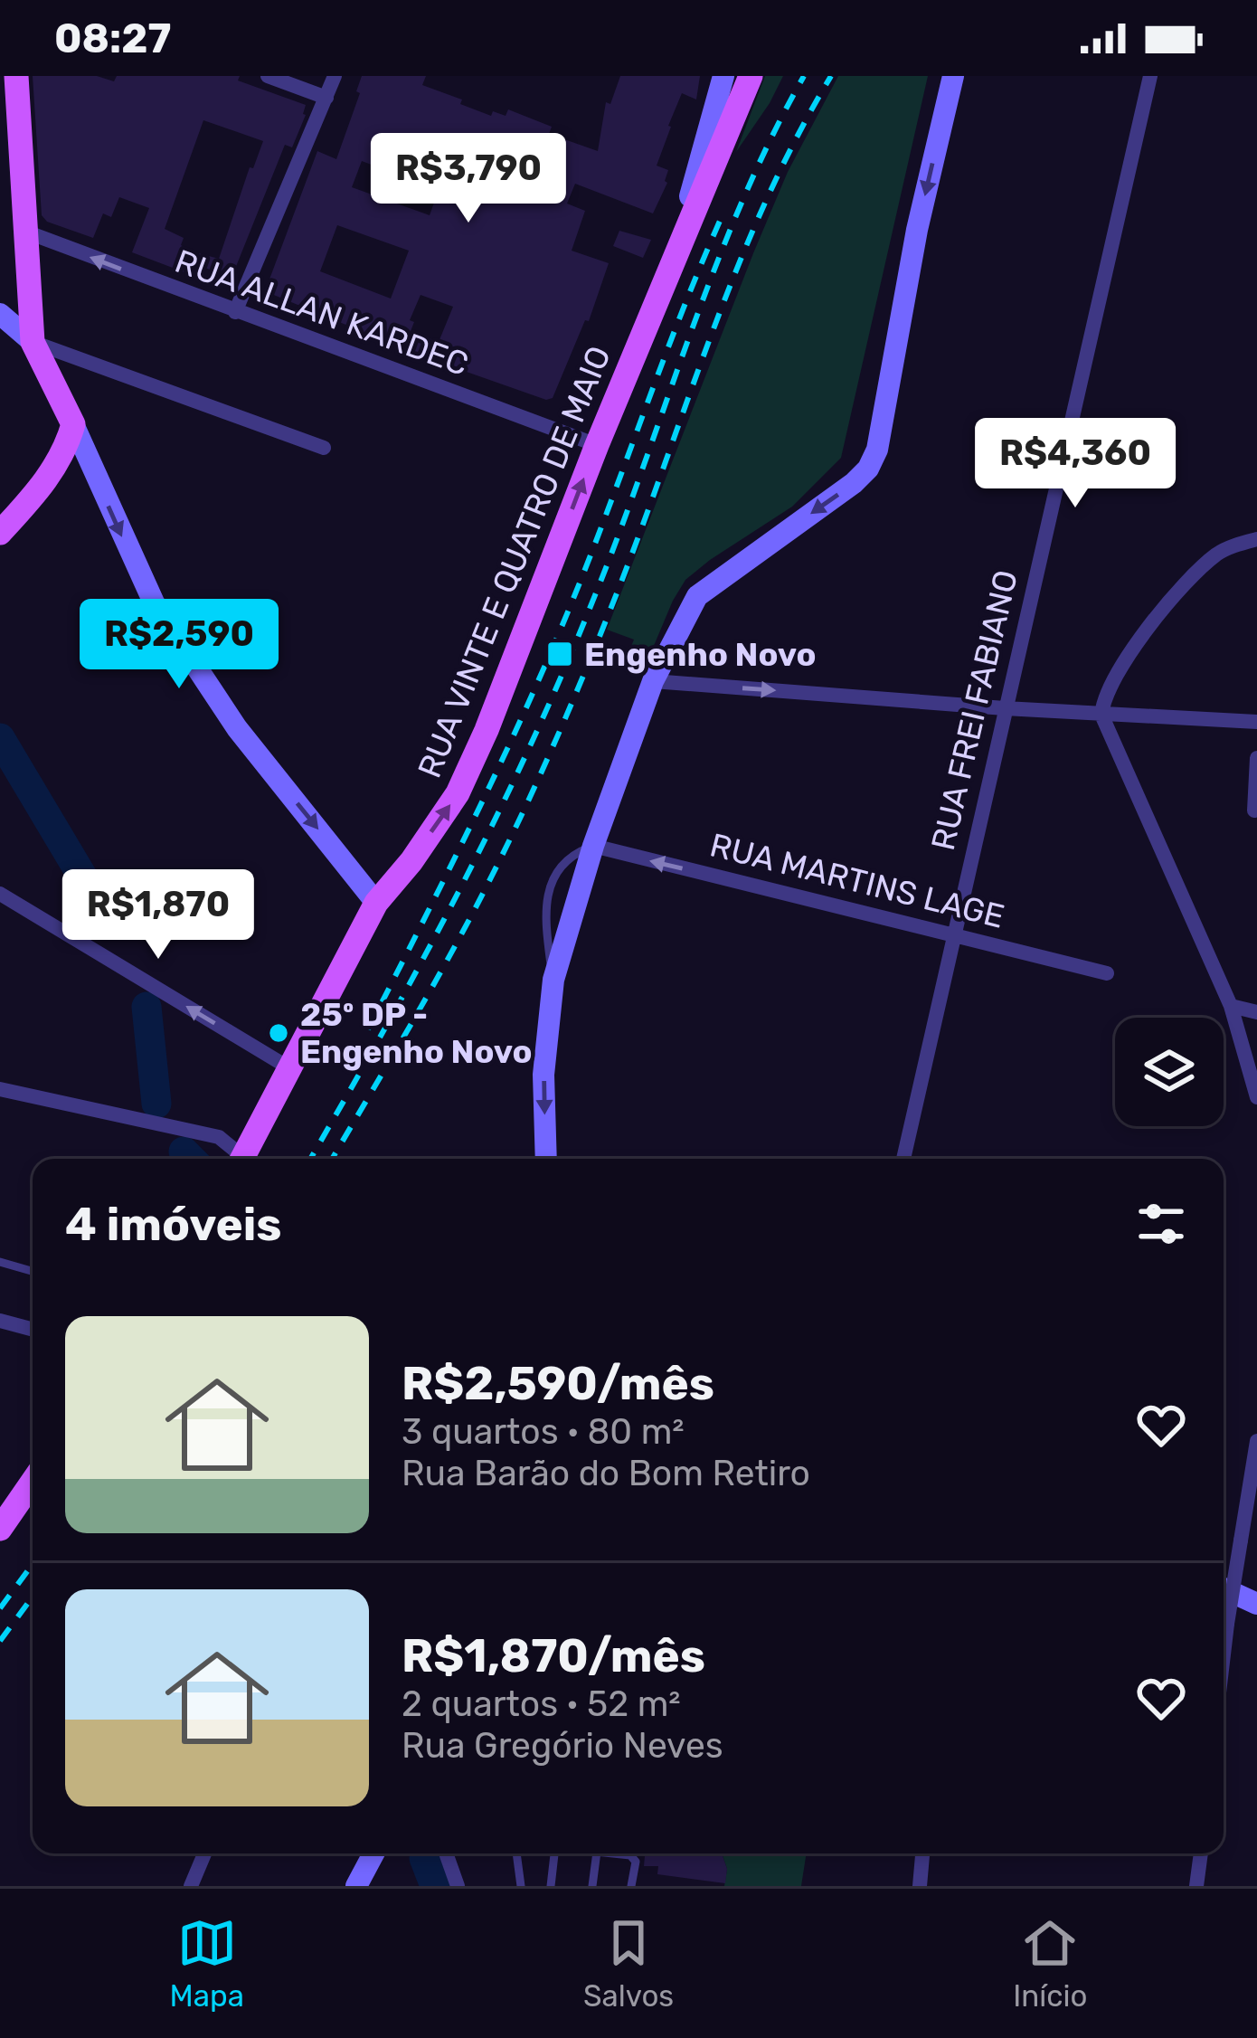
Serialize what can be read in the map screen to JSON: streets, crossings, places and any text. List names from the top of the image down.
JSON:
{
  "streets": {
    "main road": ["RUA VINTE E QUATRO DE MAIO"],
    "street": ["RUA ALLAN KARDEC", "RUA FREI FABIANO", "RUA MARTINS LAGE"]
  },
  "crossings": [
    ["RUA ALLAN KARDEC", "RUA VINTE E QUATRO DE MAIO"],
    ["RUA FREI FABIANO", "RUA MARTINS LAGE"]
  ],
  "one_way": ["RUA MARTINS LAGE"],
  "places": {
    "transit": ["Engenho Novo"],
    "other": ["25º DP - Engenho Novo"]
  },
  "page": {
    "status": "08:27",
    "price": [
      "R$3,790",
      "R$4,360",
      "R$2,590",
      "R$1,870"
    ],
    "heading": "4 imóveis",
    "list": [
      {
        "name": "R$2,590/mês",
        "note": "3 quartos · 80 m² · Rua Barão do Bom Retiro"
      },
      {
        "name": "R$1,870/mês",
        "note": "2 quartos · 52 m² · Rua Gregório Neves"
      }
    ],
    "tabs": ["Mapa", "Salvos", "Início"]
  }
}
